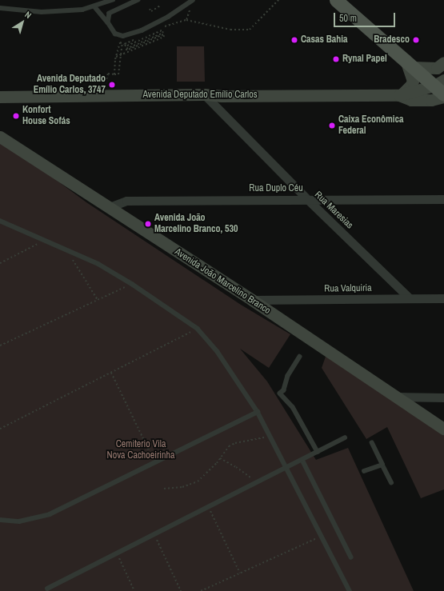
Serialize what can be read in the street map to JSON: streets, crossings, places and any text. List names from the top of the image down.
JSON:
{
  "streets": {
    "street": [
      "Avenida Deputado Emílio Carlos",
      "Rua Duplo Céu",
      "Rua Maresias",
      "Avenida João Marcelino Branco",
      "Rua Valquiria"
    ]
  },
  "crossings": [
    ["Avenida Deputado Emílio Carlos", "Rua Maresias"],
    ["Rua Duplo Céu", "Rua Maresias"],
    ["Rua Duplo Céu", "Avenida João Marcelino Branco"],
    ["Rua Maresias", "Rua Valquiria"],
    ["Avenida João Marcelino Branco", "Rua Valquiria"]
  ],
  "parks": ["Cemiterio Vila Nova Cachoeirinha"],
  "places": [
    "Casas Bahia",
    "Bradesco",
    "Rynal Papel",
    "Avenida Deputado Emílio Carlos, 3747",
    "Konfort House Sofás",
    "Caixa Econômica Federal",
    "Avenida João Marcelino Branco, 530"
  ],
  "scale_bar": "50 m",
  "north": "top right"
}
